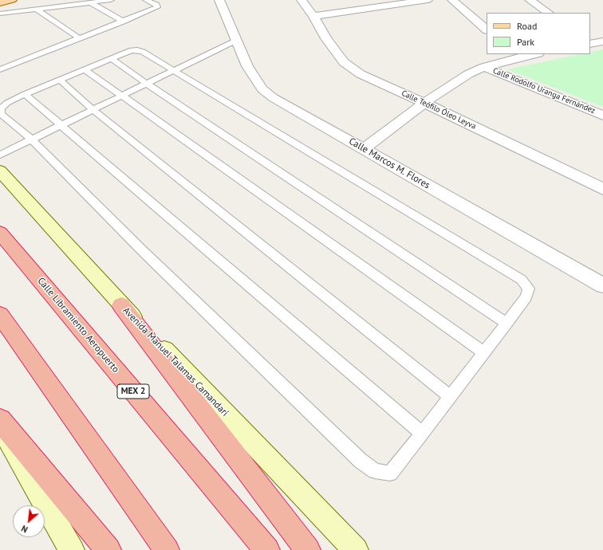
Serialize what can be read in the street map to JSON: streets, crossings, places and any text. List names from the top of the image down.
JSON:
{
  "streets": {
    "highway": ["Calle Libramiento Aeropuerto", "MEX 2"],
    "main road": ["Avenida Manuel Talamas Camandari"],
    "street": ["Calle Rodolfo Uranga Fernández", "Calle Teófilo Óleo Leyva", "Calle Marcos M. Flores"]
  },
  "legend": ["Road", "Park"],
  "north": "bottom left"
}
